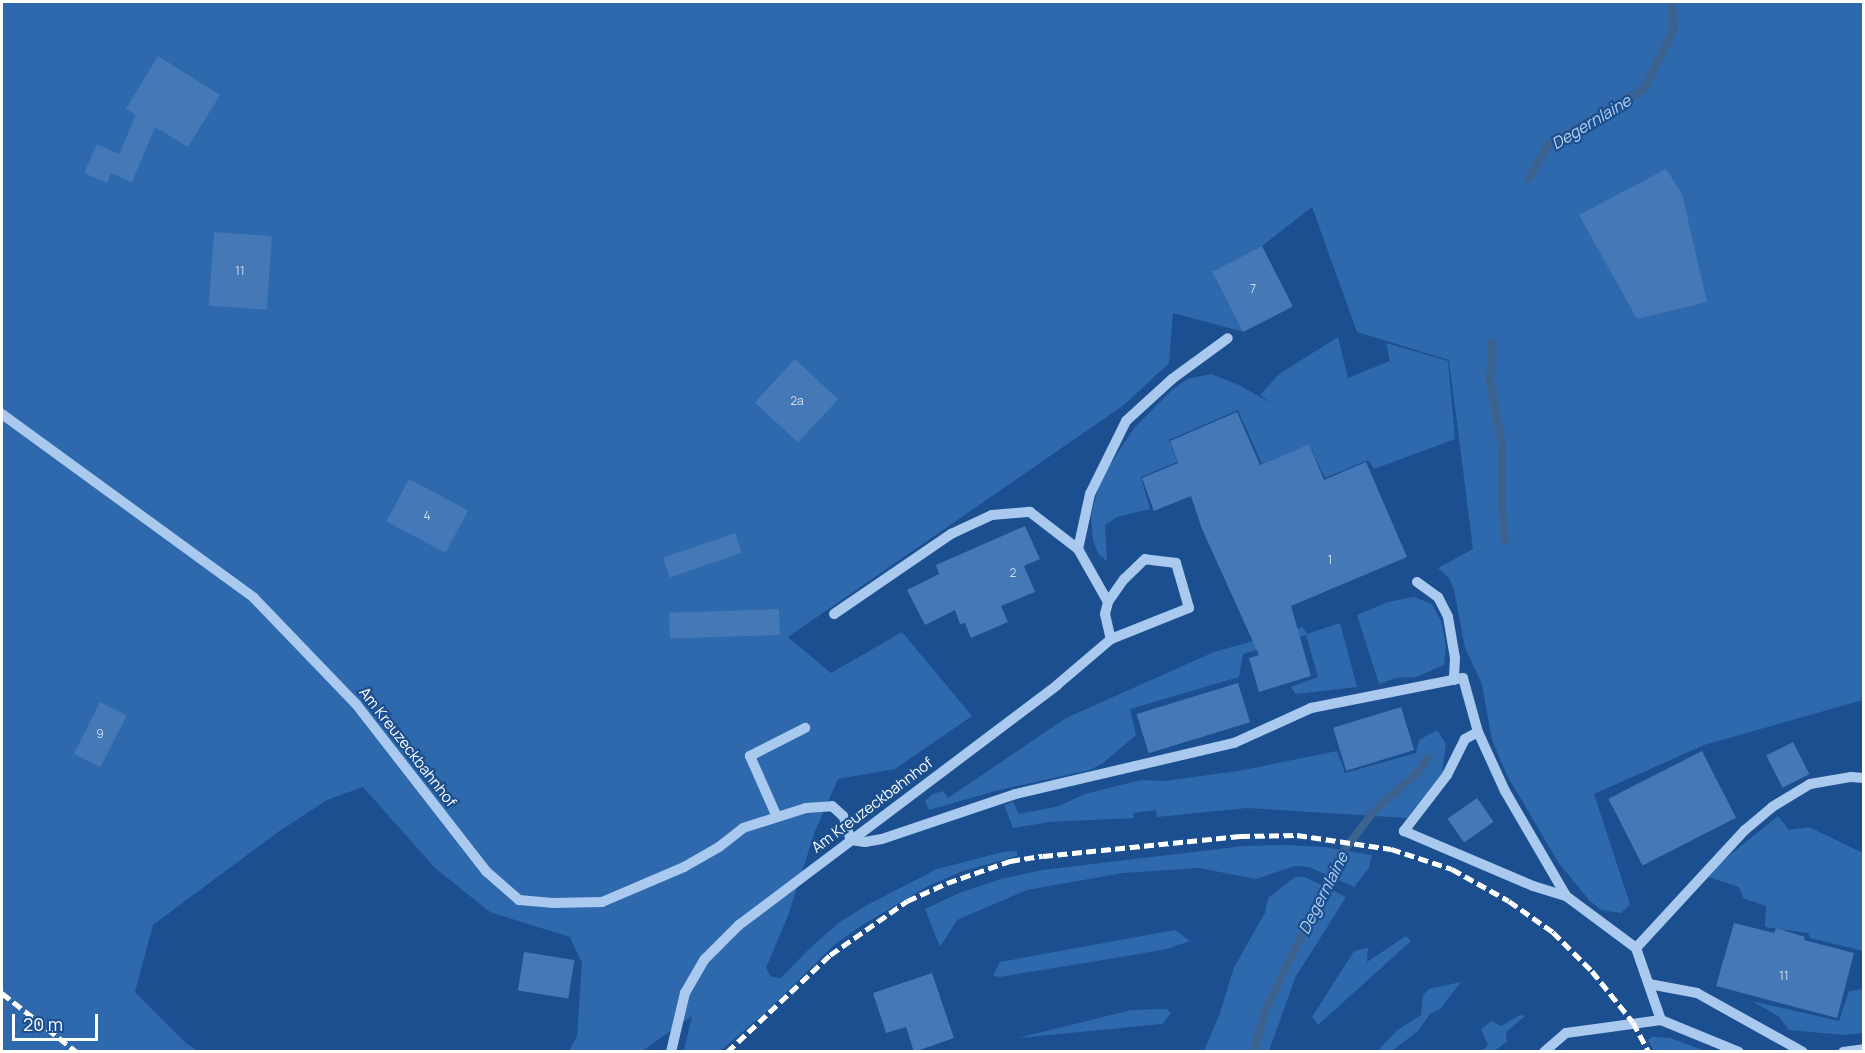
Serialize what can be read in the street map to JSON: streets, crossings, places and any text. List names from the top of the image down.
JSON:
{
  "streets": {
    "street": ["Am Kreuzeckbahnhof"]
  },
  "water": ["Degernlaine"],
  "house_numbers": [
    "11",
    "7",
    "2a",
    "4",
    "1",
    "2",
    "9",
    "11"
  ],
  "scale_bar": "20 m"
}
